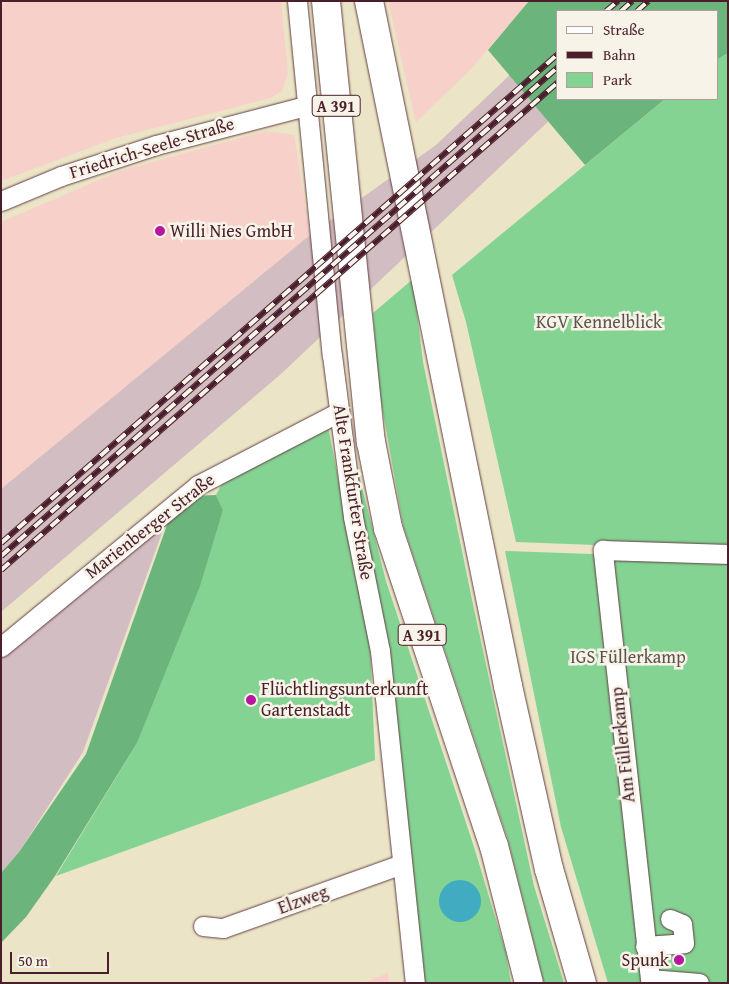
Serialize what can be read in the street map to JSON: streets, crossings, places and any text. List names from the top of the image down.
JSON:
{
  "streets": {
    "highway": ["A 391"],
    "street": [
      "Friedrich-Seele-Straße",
      "Alte Frankfurter Straße",
      "Marienberger Straße",
      "Am Füllerkamp",
      "Elzweg"
    ]
  },
  "crossings": [
    ["Friedrich-Seele-Straße", "Alte Frankfurter Straße"],
    ["Alte Frankfurter Straße", "Marienberger Straße"],
    ["Alte Frankfurter Straße", "Elzweg"]
  ],
  "parks": ["KGV Kennelblick", "IGS Füllerkamp"],
  "places": ["Willi Nies GmbH", "Flüchtlingsunterkunft Gartenstadt", "Spunk"],
  "legend": ["Straße", "Bahn", "Park"],
  "scale_bar": "50 m"
}
